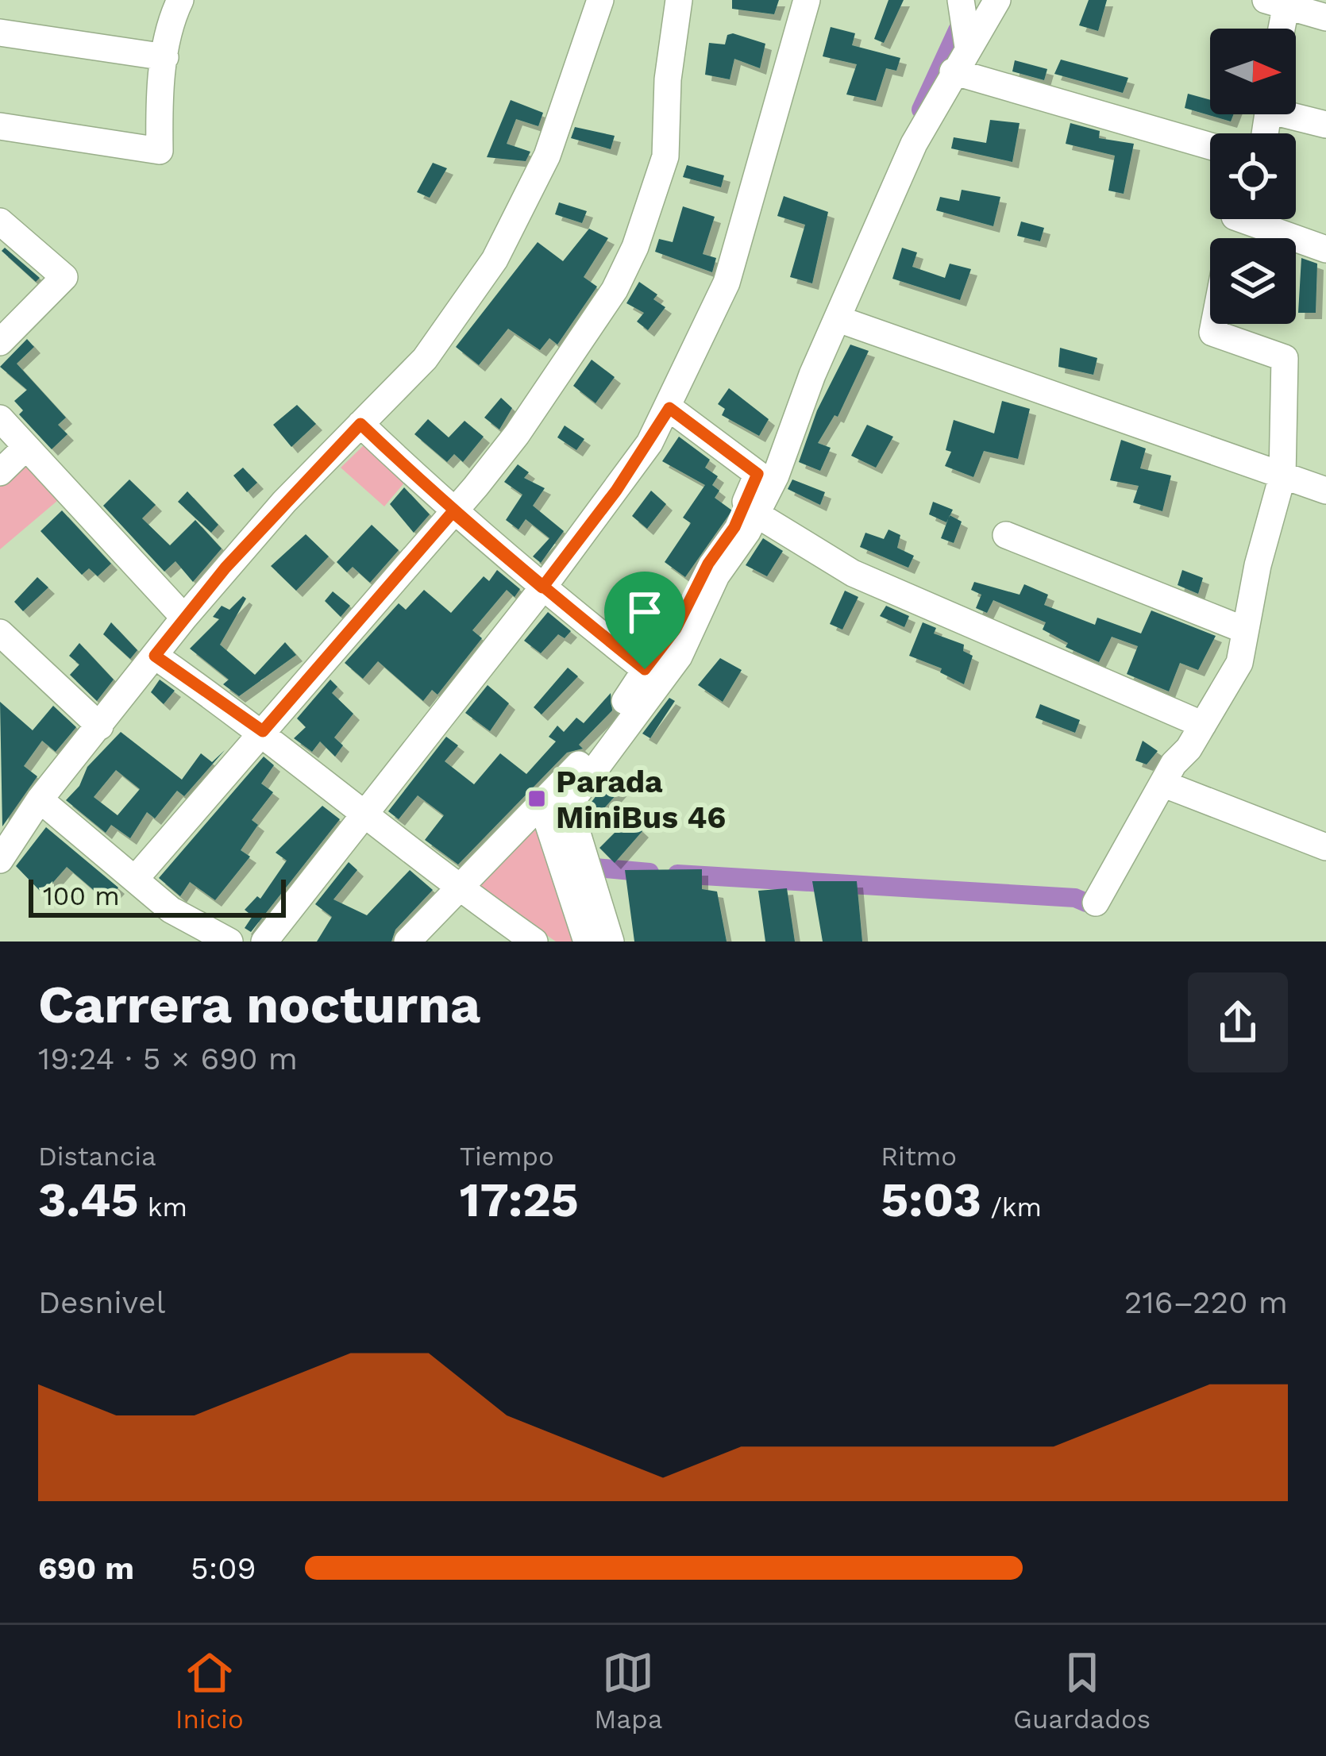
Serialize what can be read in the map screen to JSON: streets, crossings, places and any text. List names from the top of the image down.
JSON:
{
  "places": {
    "transit": ["Parada MiniBus 46"]
  },
  "scale_bar": "100 m",
  "north": "right",
  "page": {
    "scale": "100 m",
    "heading": ["Carrera nocturna", "19:24 · 5 × 690 m"],
    "stats": [
      ["Distancia", "3.45 km"],
      ["Tiempo", "17:25"],
      ["Ritmo", "5:03 /km"]
    ],
    "chart": ["Desnivel", "216–220 m"],
    "list": [
      {
        "name": "690 m",
        "note": "5:09"
      }
    ],
    "tabs": ["Inicio", "Mapa", "Guardados"]
  }
}
